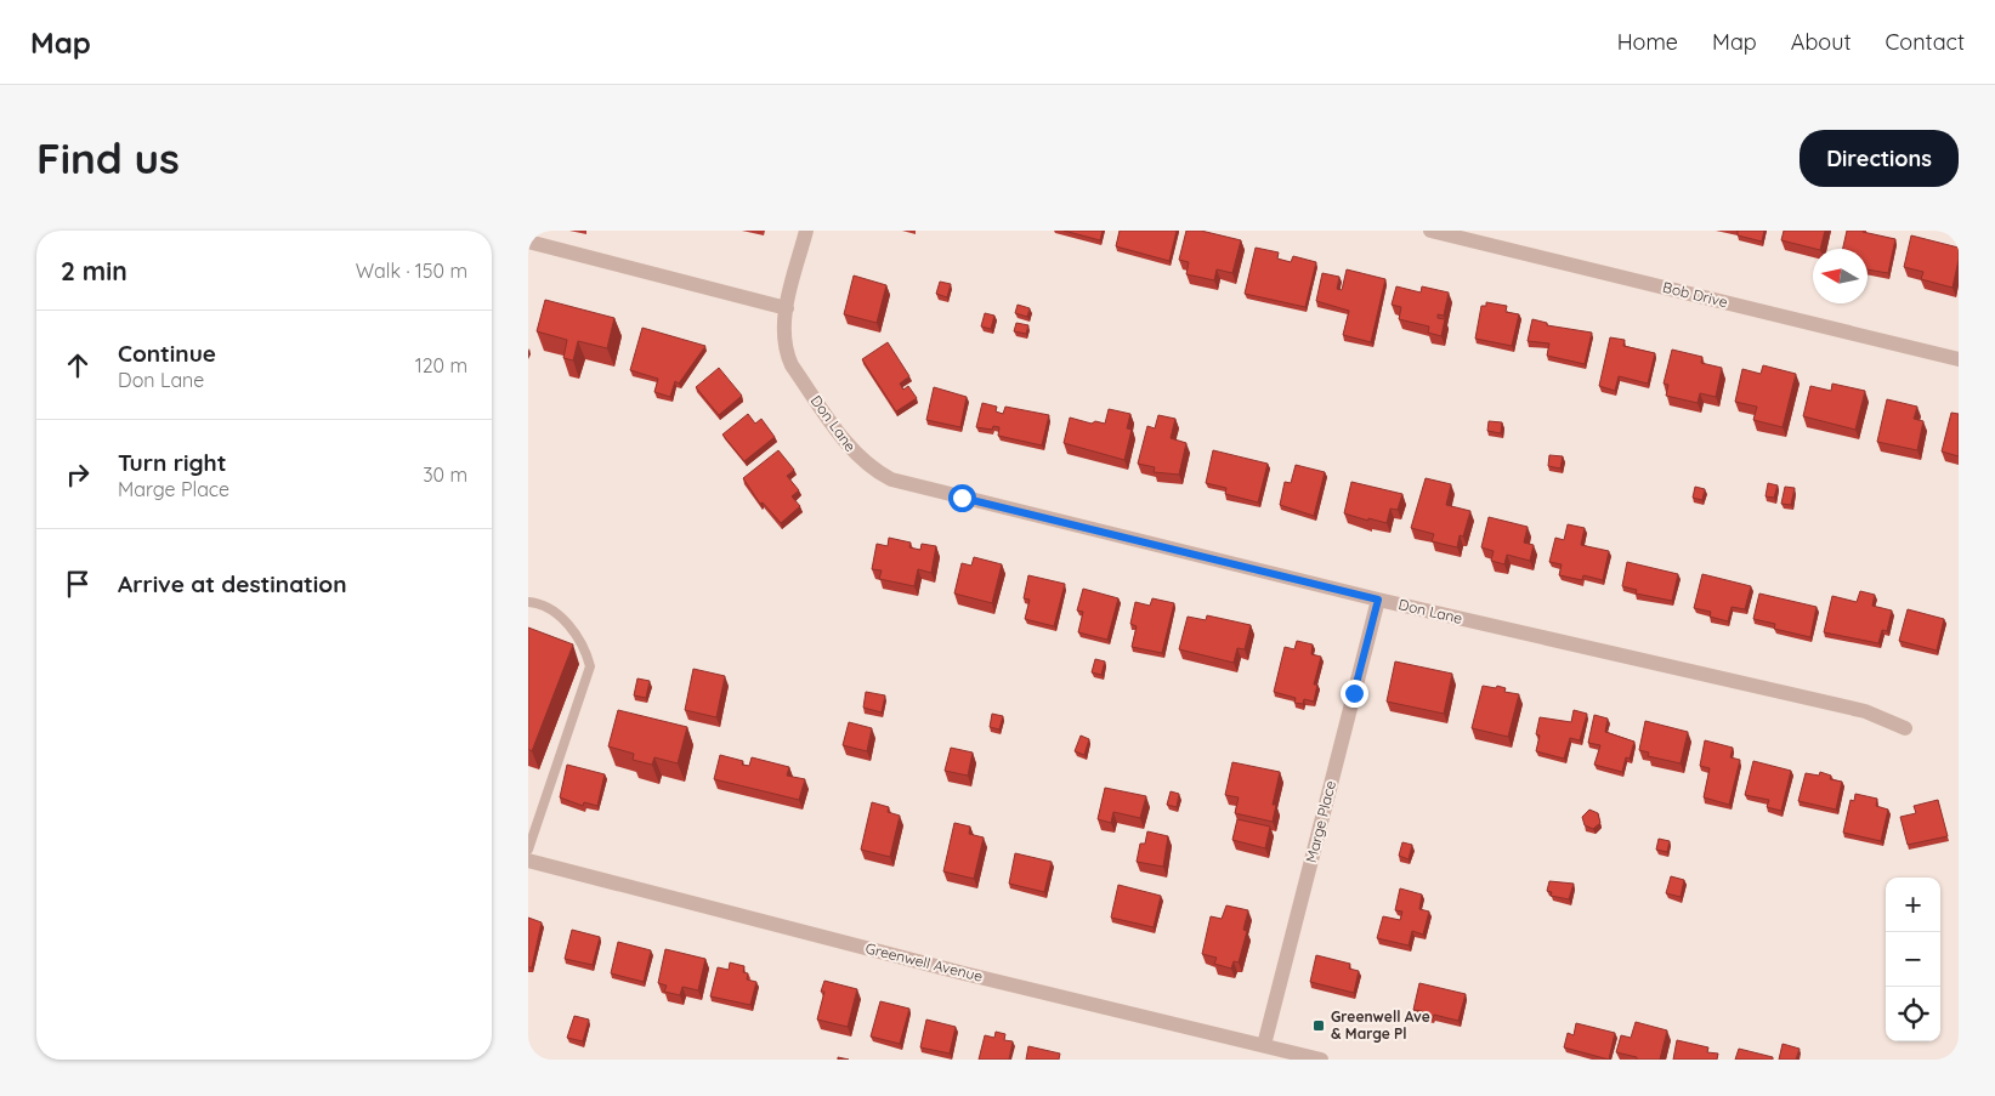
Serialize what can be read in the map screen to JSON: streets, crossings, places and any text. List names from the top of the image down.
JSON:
{
  "streets": {
    "street": [
      "Bob Drive",
      "Don Lane",
      "Marge Place",
      "Greenwell Avenue"
    ]
  },
  "crossings": [
    ["Don Lane", "Marge Place"],
    ["Marge Place", "Greenwell Avenue"]
  ],
  "places": {
    "transit": ["Greenwell Ave & Marge Pl"]
  },
  "north": "left",
  "page": {
    "header": "Map",
    "nav": [
      "Home",
      "Map",
      "About",
      "Contact"
    ],
    "buttons": "Directions",
    "title": "Find us",
    "heading": ["2 min", "Walk · 150 m"],
    "list": [
      ["Continue", "Don Lane", "120 m"],
      ["Turn right", "Marge Place", "30 m"],
      "Arrive at destination"
    ],
    "map_buttons": ["+", "−"]
  }
}
